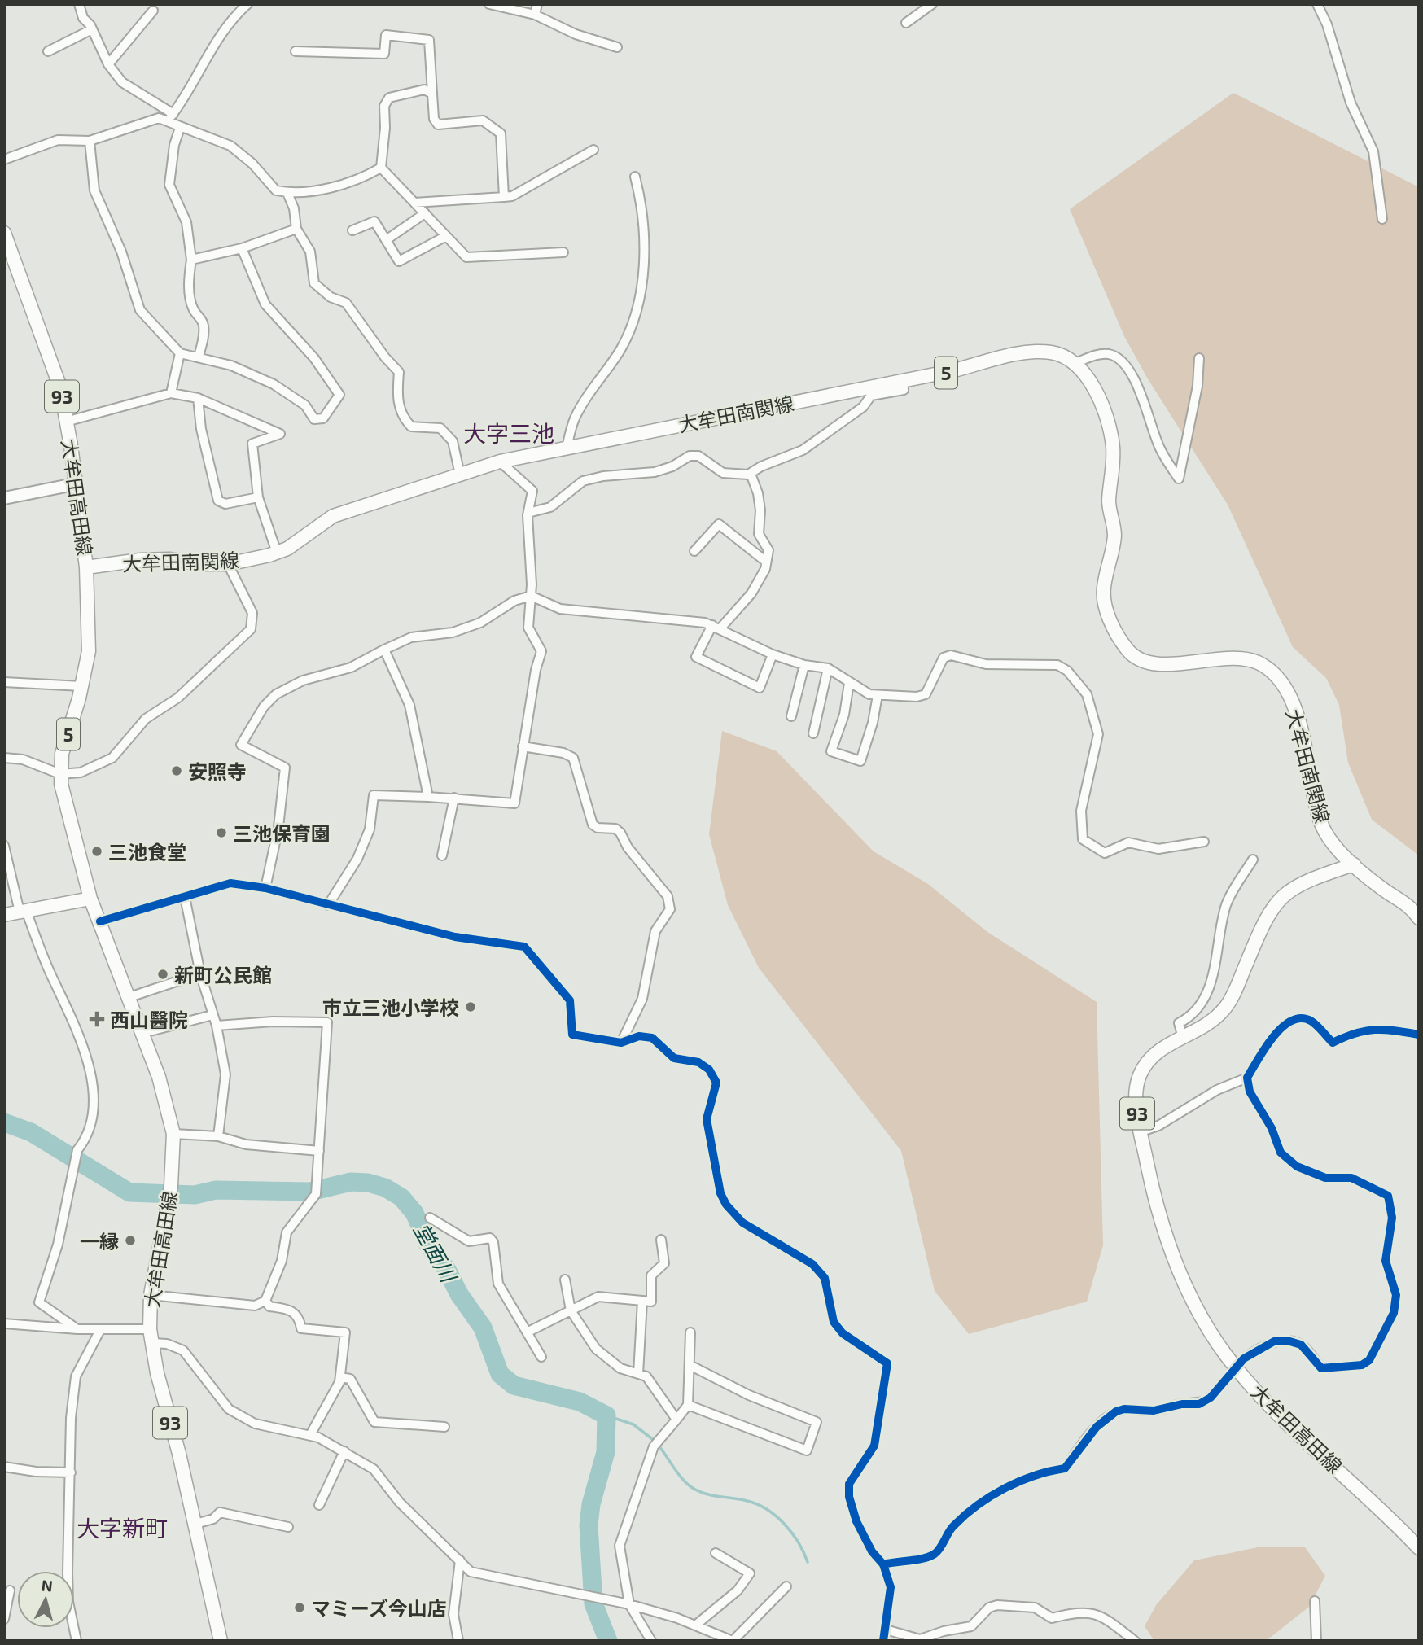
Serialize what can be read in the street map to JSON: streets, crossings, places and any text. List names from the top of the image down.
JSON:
{
  "streets": {
    "main road": [
      "5",
      "93",
      "大牟田南関線",
      "大牟田高田線"
    ]
  },
  "crossings": [
    ["5", "大牟田南関線"],
    ["5", "大牟田高田線"],
    ["大牟田南関線", "大牟田高田線"]
  ],
  "districts": ["大字三池", "大字新町"],
  "water": ["堂面川"],
  "places": {
    "other": [
      "安照寺",
      "三池保育園",
      "三池食堂",
      "新町公民館",
      "市立三池小学校",
      "一縁",
      "マミーズ今山店"
    ],
    "health": ["西山醫院"]
  },
  "north": "top"
}
